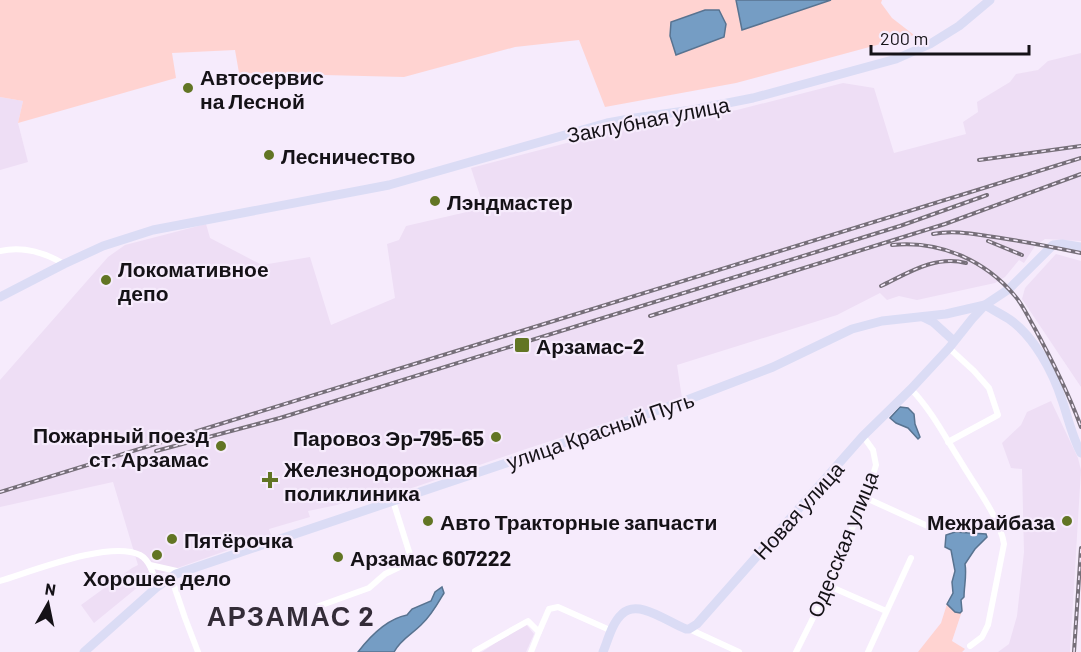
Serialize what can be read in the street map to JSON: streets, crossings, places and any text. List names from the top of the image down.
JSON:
{
  "streets": {
    "main road": ["Заклубная улица", "улица Красный Путь", "Новая улица"],
    "street": ["Одесская улица"]
  },
  "crossings": [
    ["улица Красный Путь", "Новая улица"],
    ["Новая улица", "Одесская улица"]
  ],
  "districts": ["АРЗАМАС 2"],
  "places": {
    "other": [
      "Автосервис на Лесной",
      "Лесничество",
      "Лэндмастер",
      "Локомативное депо",
      "Паровоз Эр-795-65",
      "Пожарный поезд ст. Арзамас",
      "Авто Тракторные запчасти",
      "Межрайбаза",
      "Пятёрочка",
      "Хорошее дело",
      "Арзамас 607222"
    ],
    "transit": ["Арзамас-2"],
    "health": ["Железнодорожная поликлиника"]
  },
  "scale_bar": "200 m",
  "north": "top"
}
